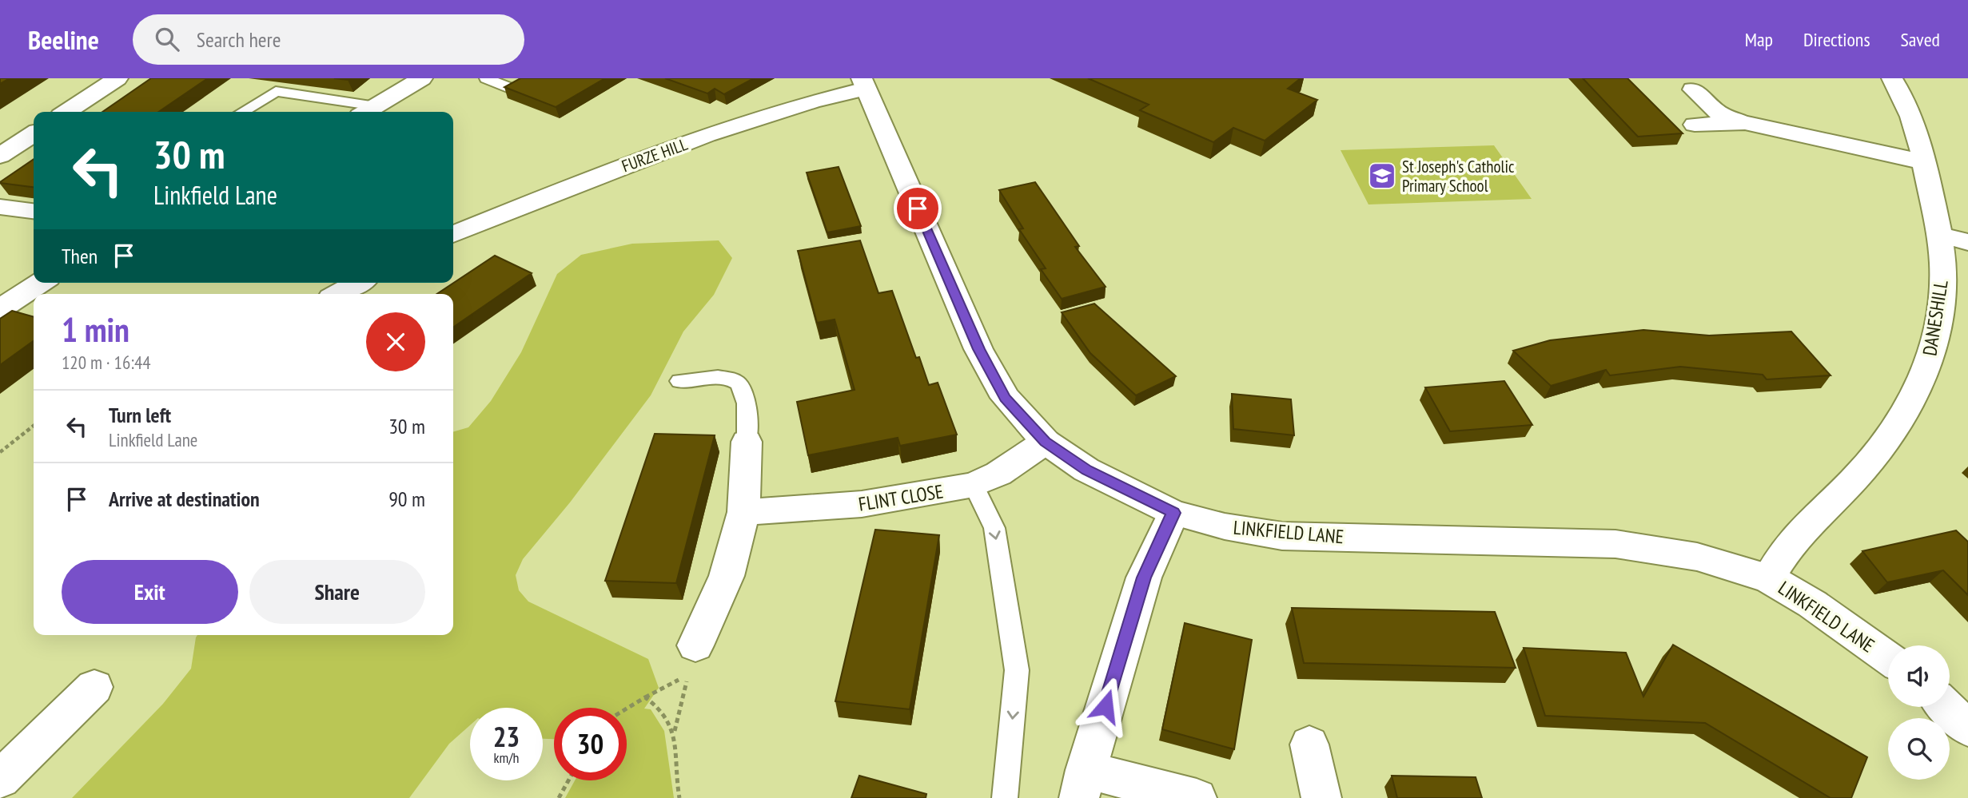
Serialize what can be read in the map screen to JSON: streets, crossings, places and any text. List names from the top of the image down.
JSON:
{
  "streets": {
    "street": [
      "FURZE HILL",
      "DANESHILL",
      "FLINT CLOSE",
      "LINKFIELD LANE"
    ]
  },
  "crossings": [
    ["FURZE HILL", "LINKFIELD LANE"],
    ["DANESHILL", "LINKFIELD LANE"],
    ["FLINT CLOSE", "LINKFIELD LANE"]
  ],
  "places": {
    "school or university": ["St Joseph's Catholic Primary School"]
  },
  "page": {
    "header": "Beeline",
    "search": "Search here",
    "nav": ["Map", "Directions", "Saved"],
    "turn": ["30 m", "Linkfield Lane"],
    "then": "Then",
    "heading": ["1 min", "120 m · 16:44"],
    "list": [
      {
        "name": "Turn left",
        "note": "Linkfield Lane",
        "value": "30 m"
      },
      {
        "name": "Arrive at destination",
        "value": "90 m"
      }
    ],
    "buttons": ["Exit", "Share"],
    "speed": "23 km/h",
    "limit": "30"
  }
}
